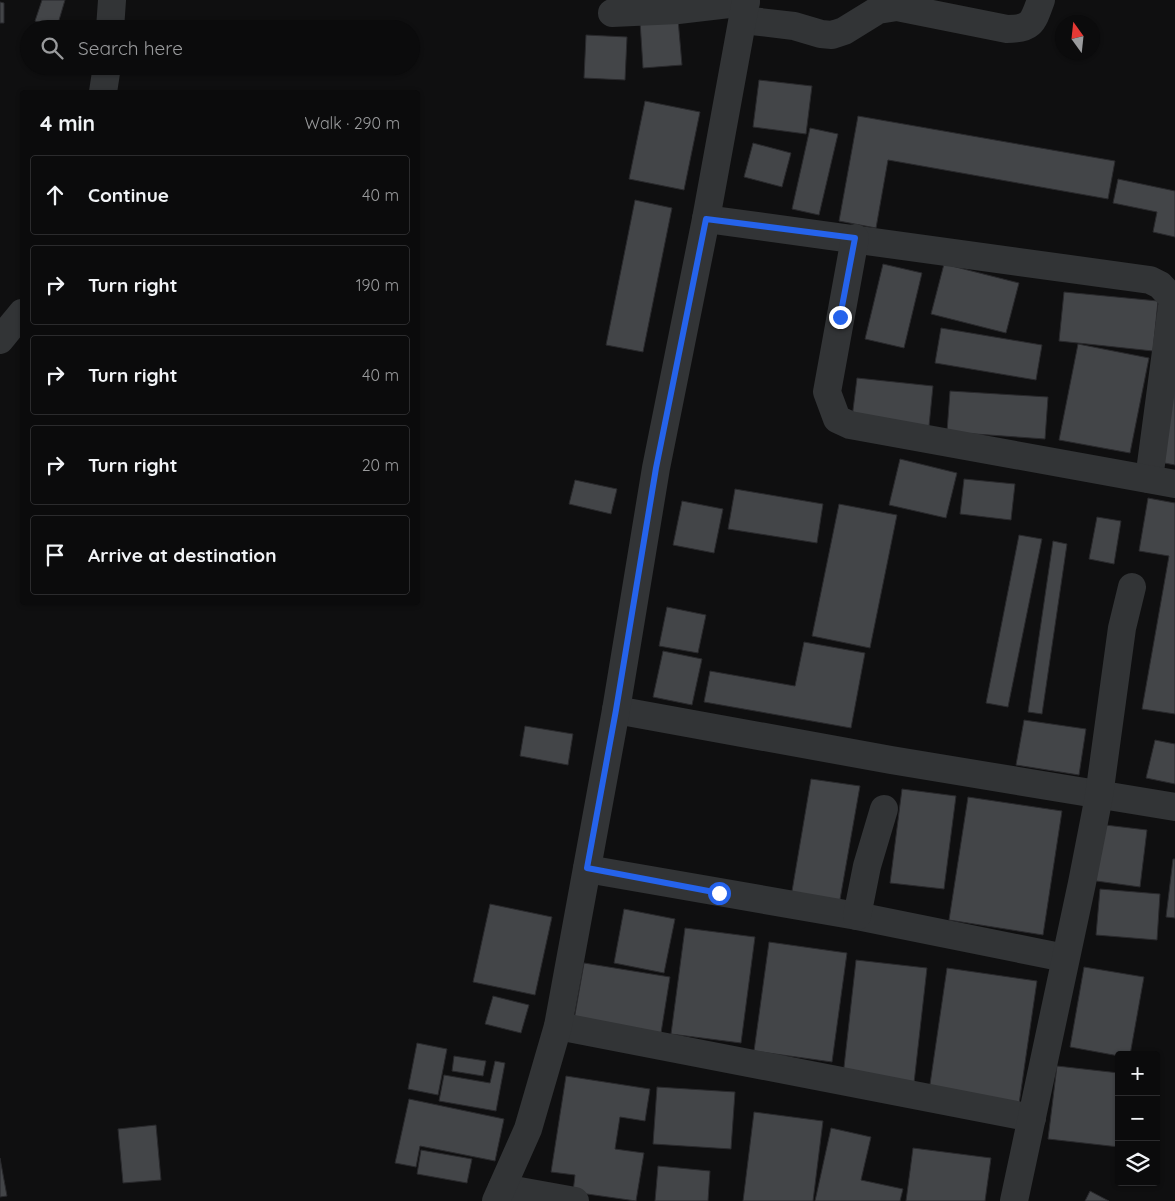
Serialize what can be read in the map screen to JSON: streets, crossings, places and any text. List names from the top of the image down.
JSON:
{
  "north": "top",
  "page": {
    "search": "Search here",
    "heading": ["4 min", "Walk · 290 m"],
    "list": [
      ["Continue", "40 m"],
      ["Turn right", "190 m"],
      ["Turn right", "40 m"],
      ["Turn right", "20 m"],
      "Arrive at destination"
    ],
    "map_buttons": ["+", "−"]
  }
}
